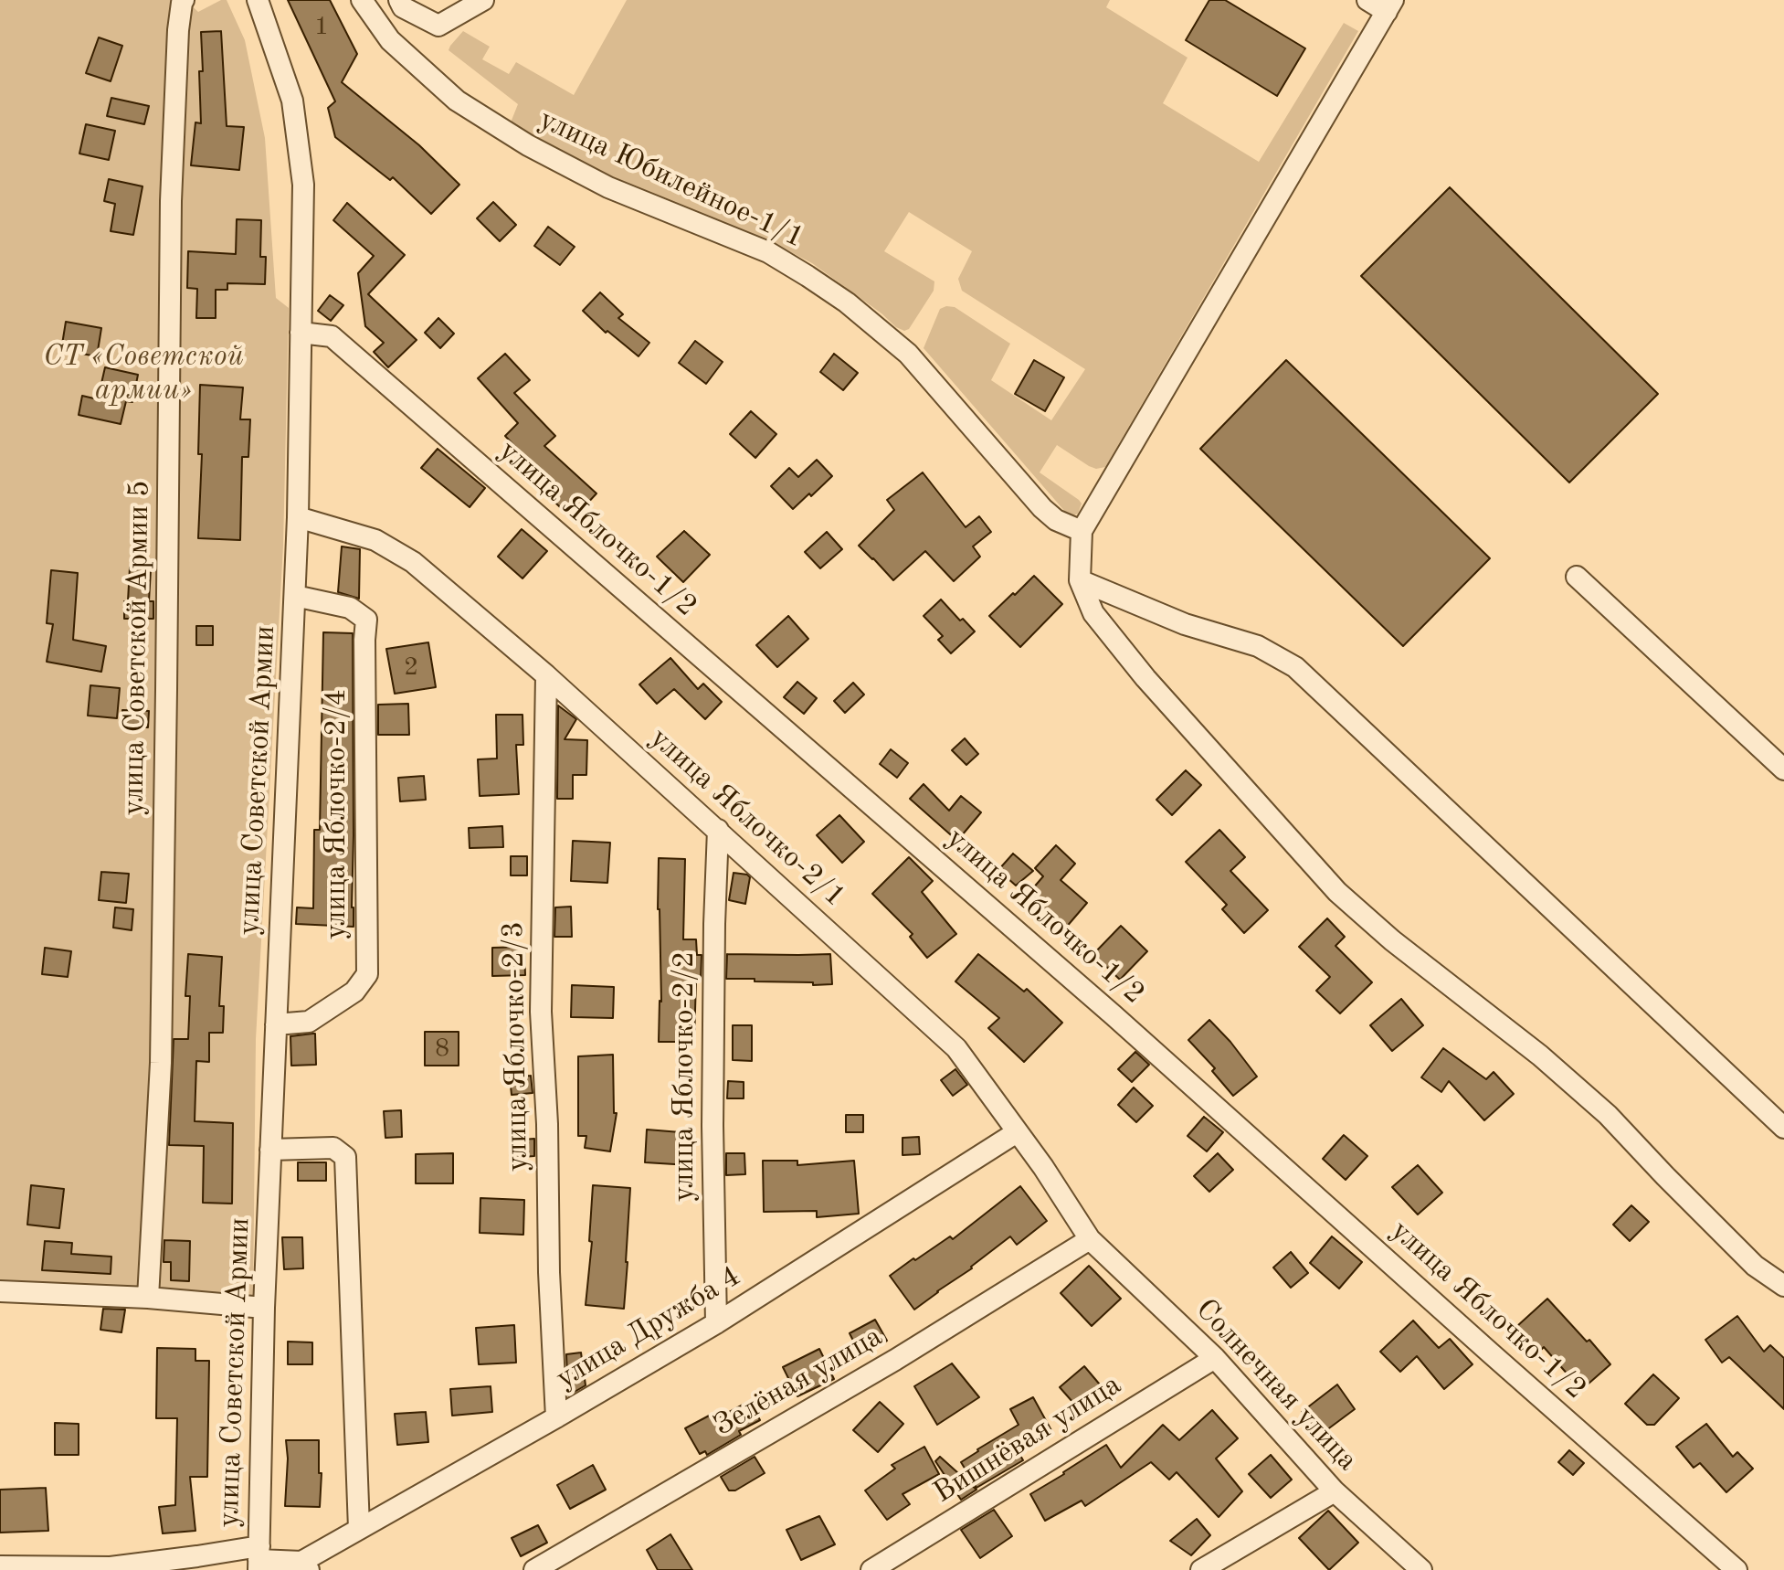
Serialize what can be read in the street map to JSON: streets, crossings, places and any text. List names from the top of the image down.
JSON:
{
  "streets": {
    "street": [
      "улица Юбилейное-1/1",
      "улица Яблочко-1/2",
      "улица Советской Армии 5",
      "улица Советской Армии",
      "улица Яблочко-2/4",
      "улица Яблочко-2/1",
      "улица Яблочко-2/3",
      "улица Яблочко-2/2",
      "улица Дружба 4",
      "Зелёная улица",
      "Солнечная улица",
      "Вишнёвая улица"
    ]
  },
  "crossings": [
    ["улица Яблочко-1/2", "улица Советской Армии"],
    ["улица Советской Армии", "улица Яблочко-2/4"],
    ["улица Советской Армии", "улица Яблочко-2/1"],
    ["улица Яблочко-2/1", "улица Яблочко-2/3"],
    ["улица Яблочко-2/1", "улица Яблочко-2/2"],
    ["улица Яблочко-2/1", "улица Дружба 4"],
    ["улица Яблочко-2/1", "Зелёная улица"],
    ["улица Яблочко-2/1", "Солнечная улица"],
    ["улица Яблочко-2/3", "улица Дружба 4"],
    ["улица Яблочко-2/2", "улица Дружба 4"],
    ["Зелёная улица", "Солнечная улица"],
    ["Солнечная улица", "Вишнёвая улица"]
  ],
  "parks": ["СТ «Советской армии»"],
  "house_numbers": ["1", "2", "8"]
}
